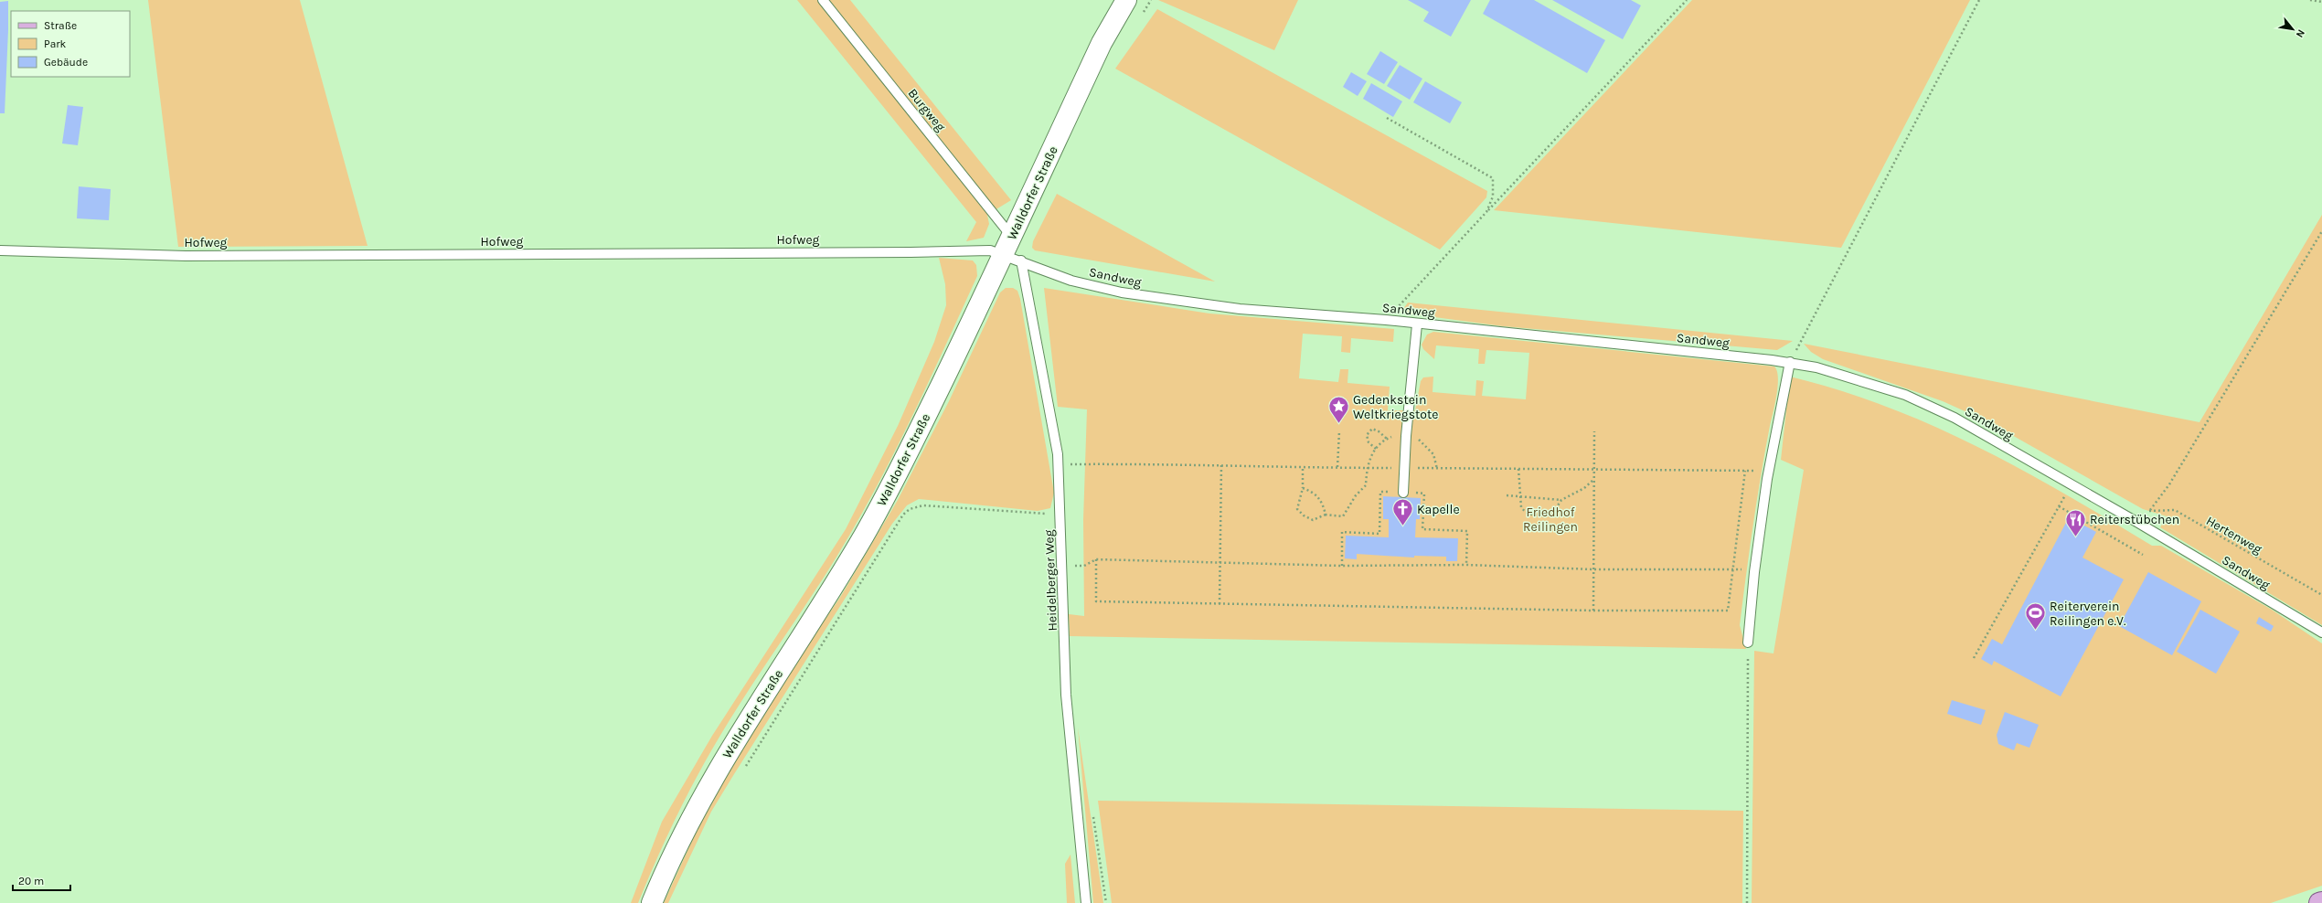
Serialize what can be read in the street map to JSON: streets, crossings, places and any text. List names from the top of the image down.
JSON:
{
  "streets": {
    "street": ["Walldorfer Straße"],
    "lane": [
      "Burgweg",
      "Hofweg",
      "Sandweg",
      "Heidelberger Weg"
    ],
    "path": ["Hertenweg"]
  },
  "crossings": [
    ["Burgweg", "Walldorfer Straße"],
    ["Walldorfer Straße", "Hofweg"],
    ["Walldorfer Straße", "Sandweg"],
    ["Walldorfer Straße", "Heidelberger Weg"],
    ["Hofweg", "Sandweg"],
    ["Hofweg", "Heidelberger Weg"],
    ["Sandweg", "Heidelberger Weg"]
  ],
  "parks": ["Friedhof Reilingen"],
  "places": {
    "place": ["Gedenkstein Weltkriegstote"],
    "church": ["Kapelle"],
    "restaurant": ["Reiterstübchen"],
    "sports": ["Reiterverein Reilingen e.V."]
  },
  "legend": ["Straße", "Park", "Gebäude"],
  "scale_bar": "20 m",
  "north": "bottom right"
}
